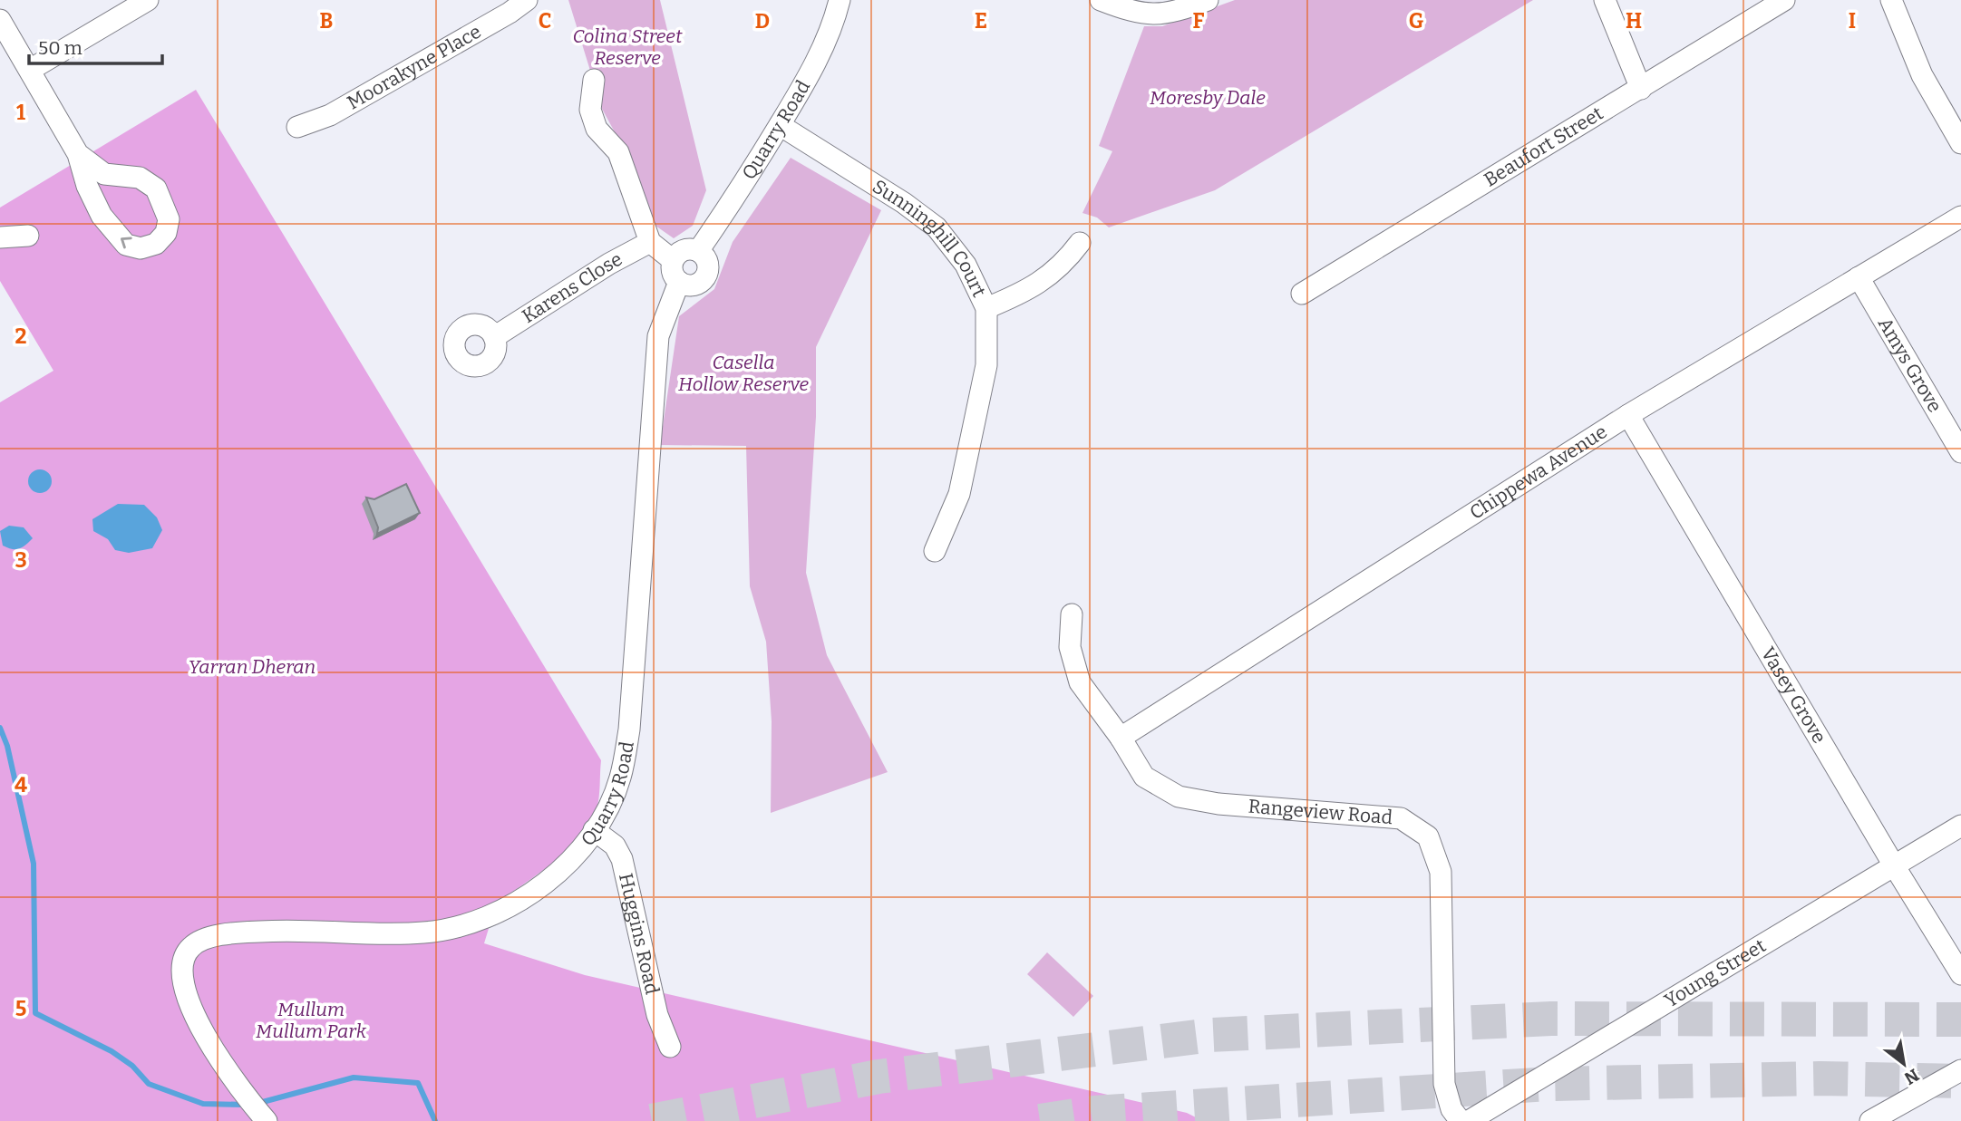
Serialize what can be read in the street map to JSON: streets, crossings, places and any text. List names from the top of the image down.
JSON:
{
  "streets": {
    "street": [
      "Moorakyne Place",
      "Quarry Road",
      "Beaufort Street",
      "Sunninghill Court",
      "Karens Close",
      "Amys Grove",
      "Chippewa Avenue",
      "Vasey Grove",
      "Rangeview Road",
      "Huggins Road",
      "Young Street"
    ]
  },
  "crossings": [
    ["Quarry Road", "Sunninghill Court"],
    ["Quarry Road", "Huggins Road"],
    ["Amys Grove", "Chippewa Avenue"],
    ["Chippewa Avenue", "Vasey Grove"],
    ["Chippewa Avenue", "Rangeview Road"],
    ["Vasey Grove", "Young Street"]
  ],
  "parks": [
    "Colina Street Reserve",
    "Moresby Dale",
    "Casella Hollow Reserve",
    "Yarran Dheran",
    "Mullum Mullum Park"
  ],
  "scale_bar": "50 m",
  "north": "bottom right",
  "grid": {
    "columns": [
      "B",
      "C",
      "D",
      "E",
      "F",
      "G",
      "H",
      "I"
    ],
    "rows": [
      "1",
      "2",
      "3",
      "4",
      "5"
    ]
  }
}
